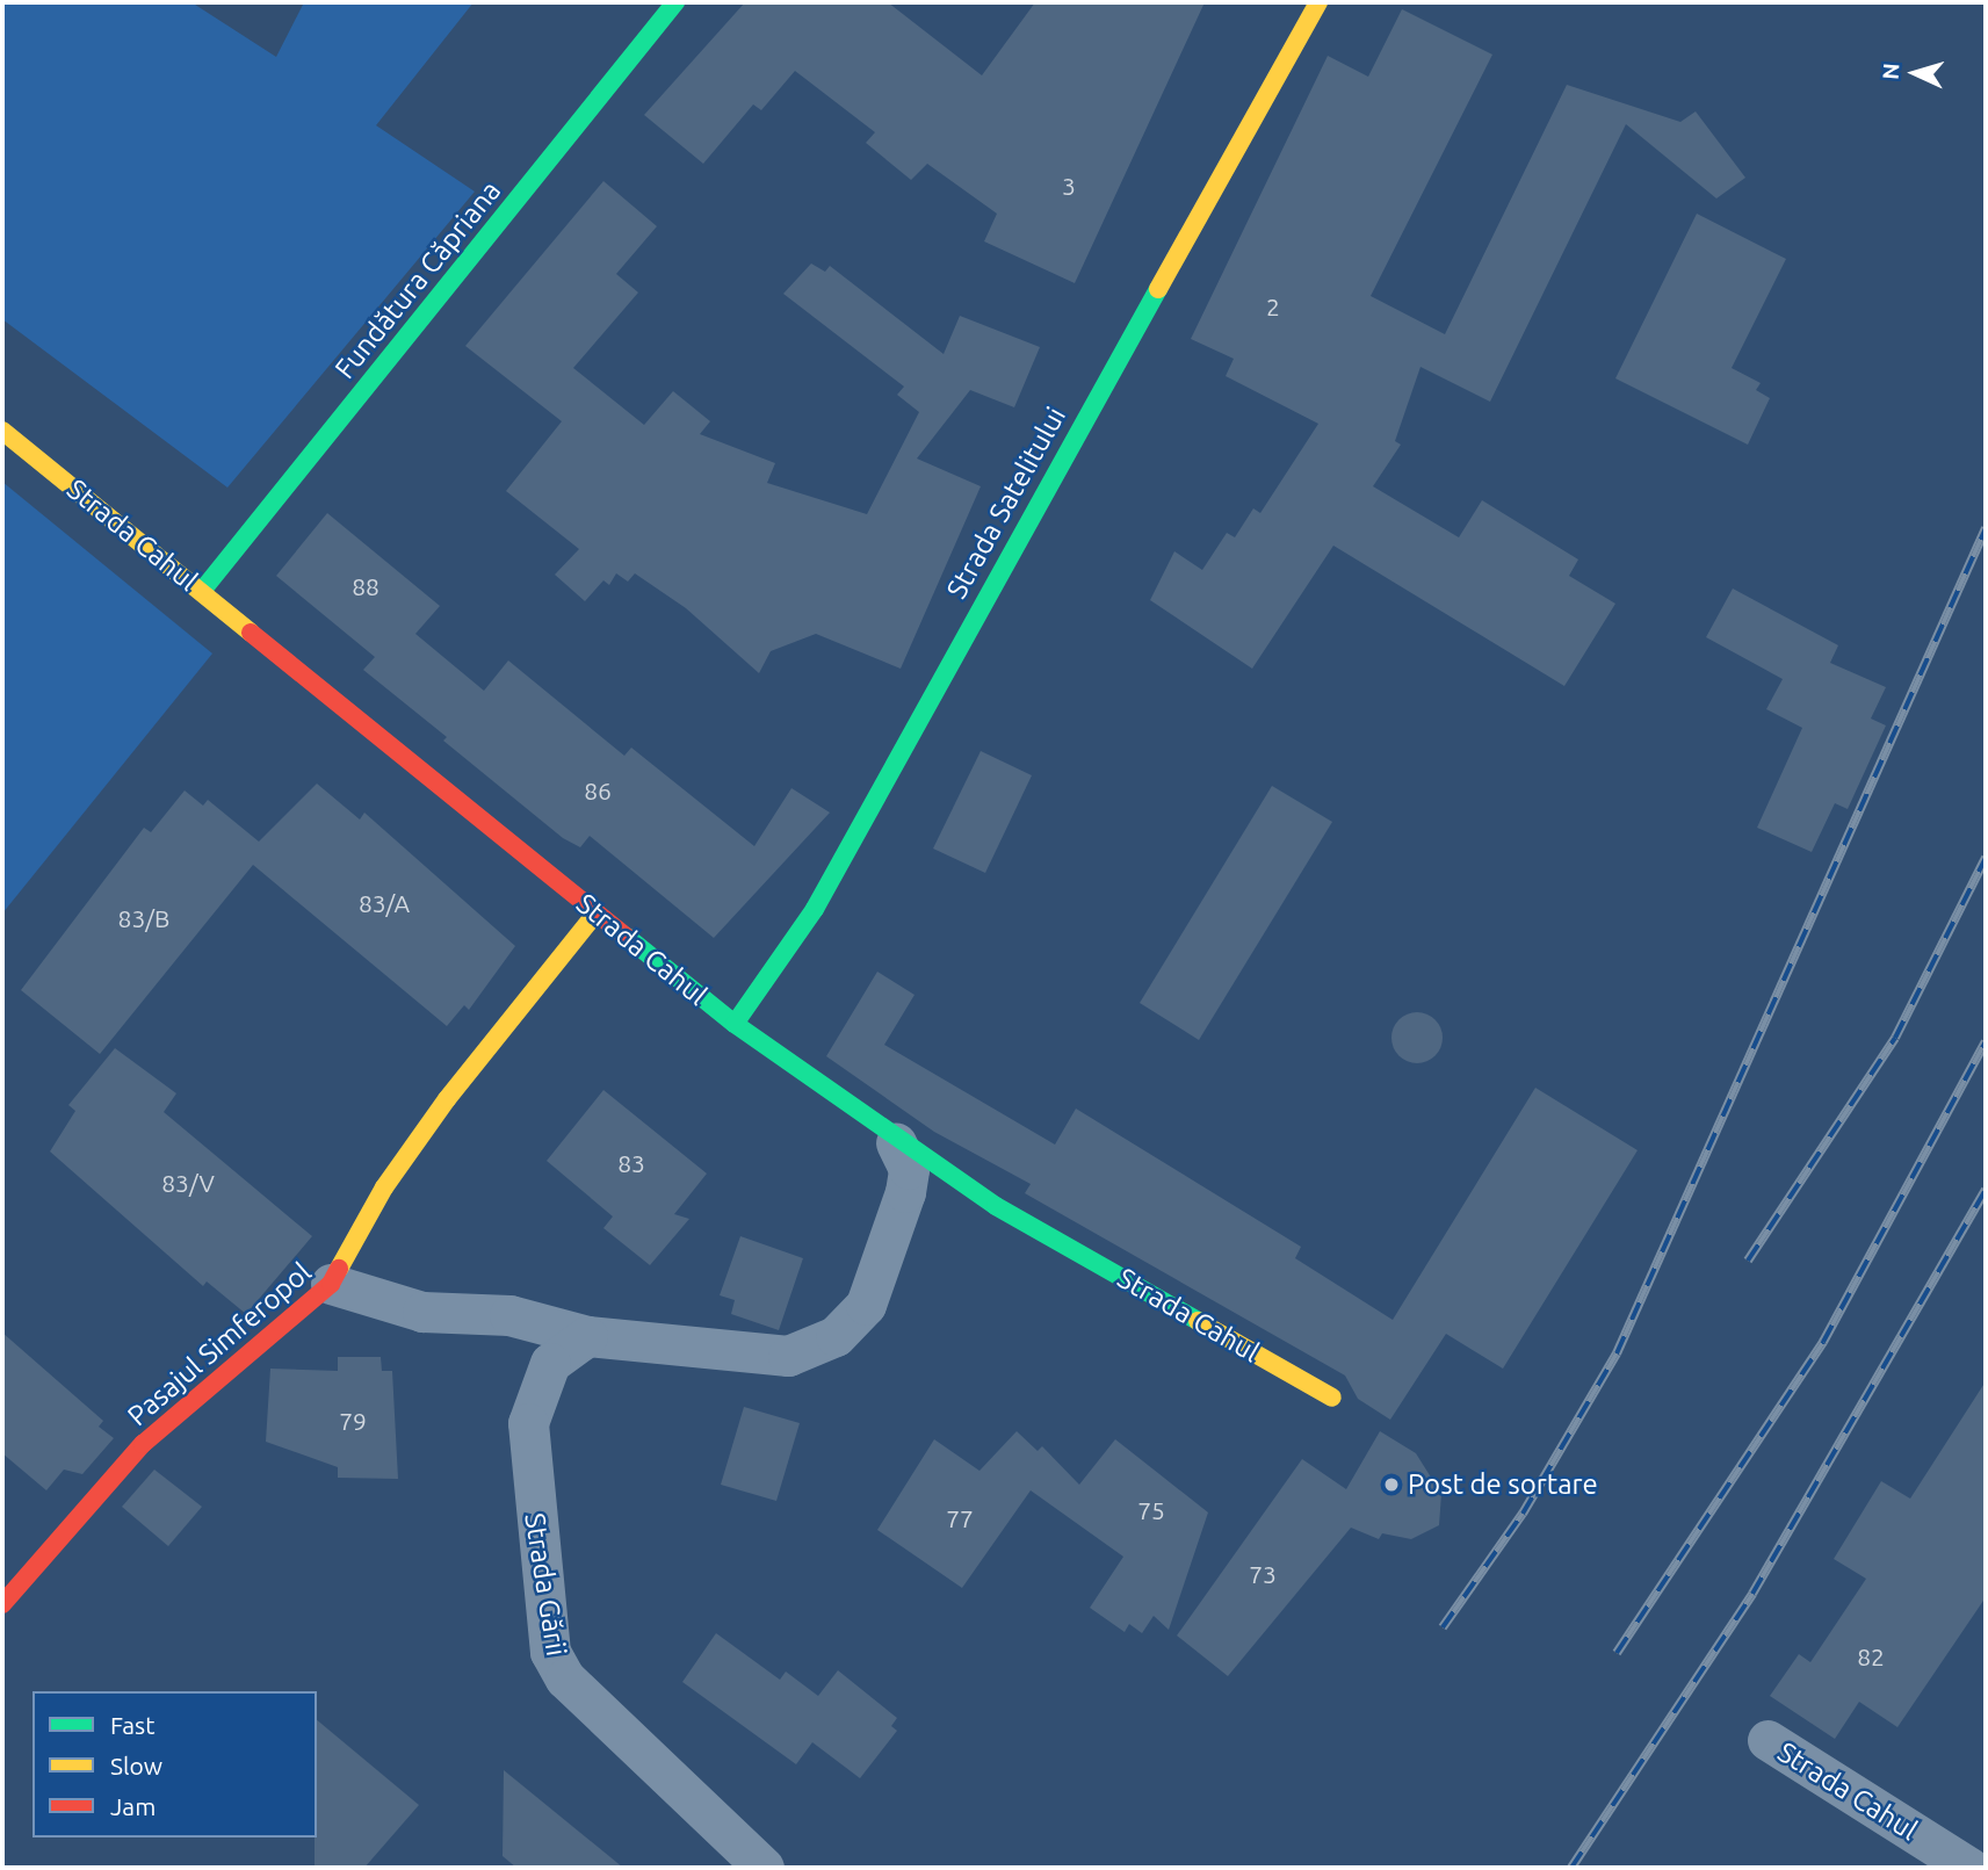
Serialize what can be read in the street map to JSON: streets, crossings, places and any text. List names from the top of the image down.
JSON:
{
  "streets": {
    "street": [
      "Fundătura Căpriana",
      "Strada Satelitului",
      "Strada Cahul",
      "Pasajul Simferopol",
      "Strada Gării"
    ]
  },
  "crossings": [
    ["Fundătura Căpriana", "Strada Cahul"],
    ["Strada Satelitului", "Strada Cahul"],
    ["Strada Cahul", "Pasajul Simferopol"]
  ],
  "places": ["Post de sortare"],
  "house_numbers": [
    "3",
    "2",
    "88",
    "86",
    "83/A",
    "83/B",
    "83",
    "83/V",
    "79",
    "75",
    "77",
    "73",
    "82"
  ],
  "legend": ["Fast", "Slow", "Jam"],
  "north": "left"
}
